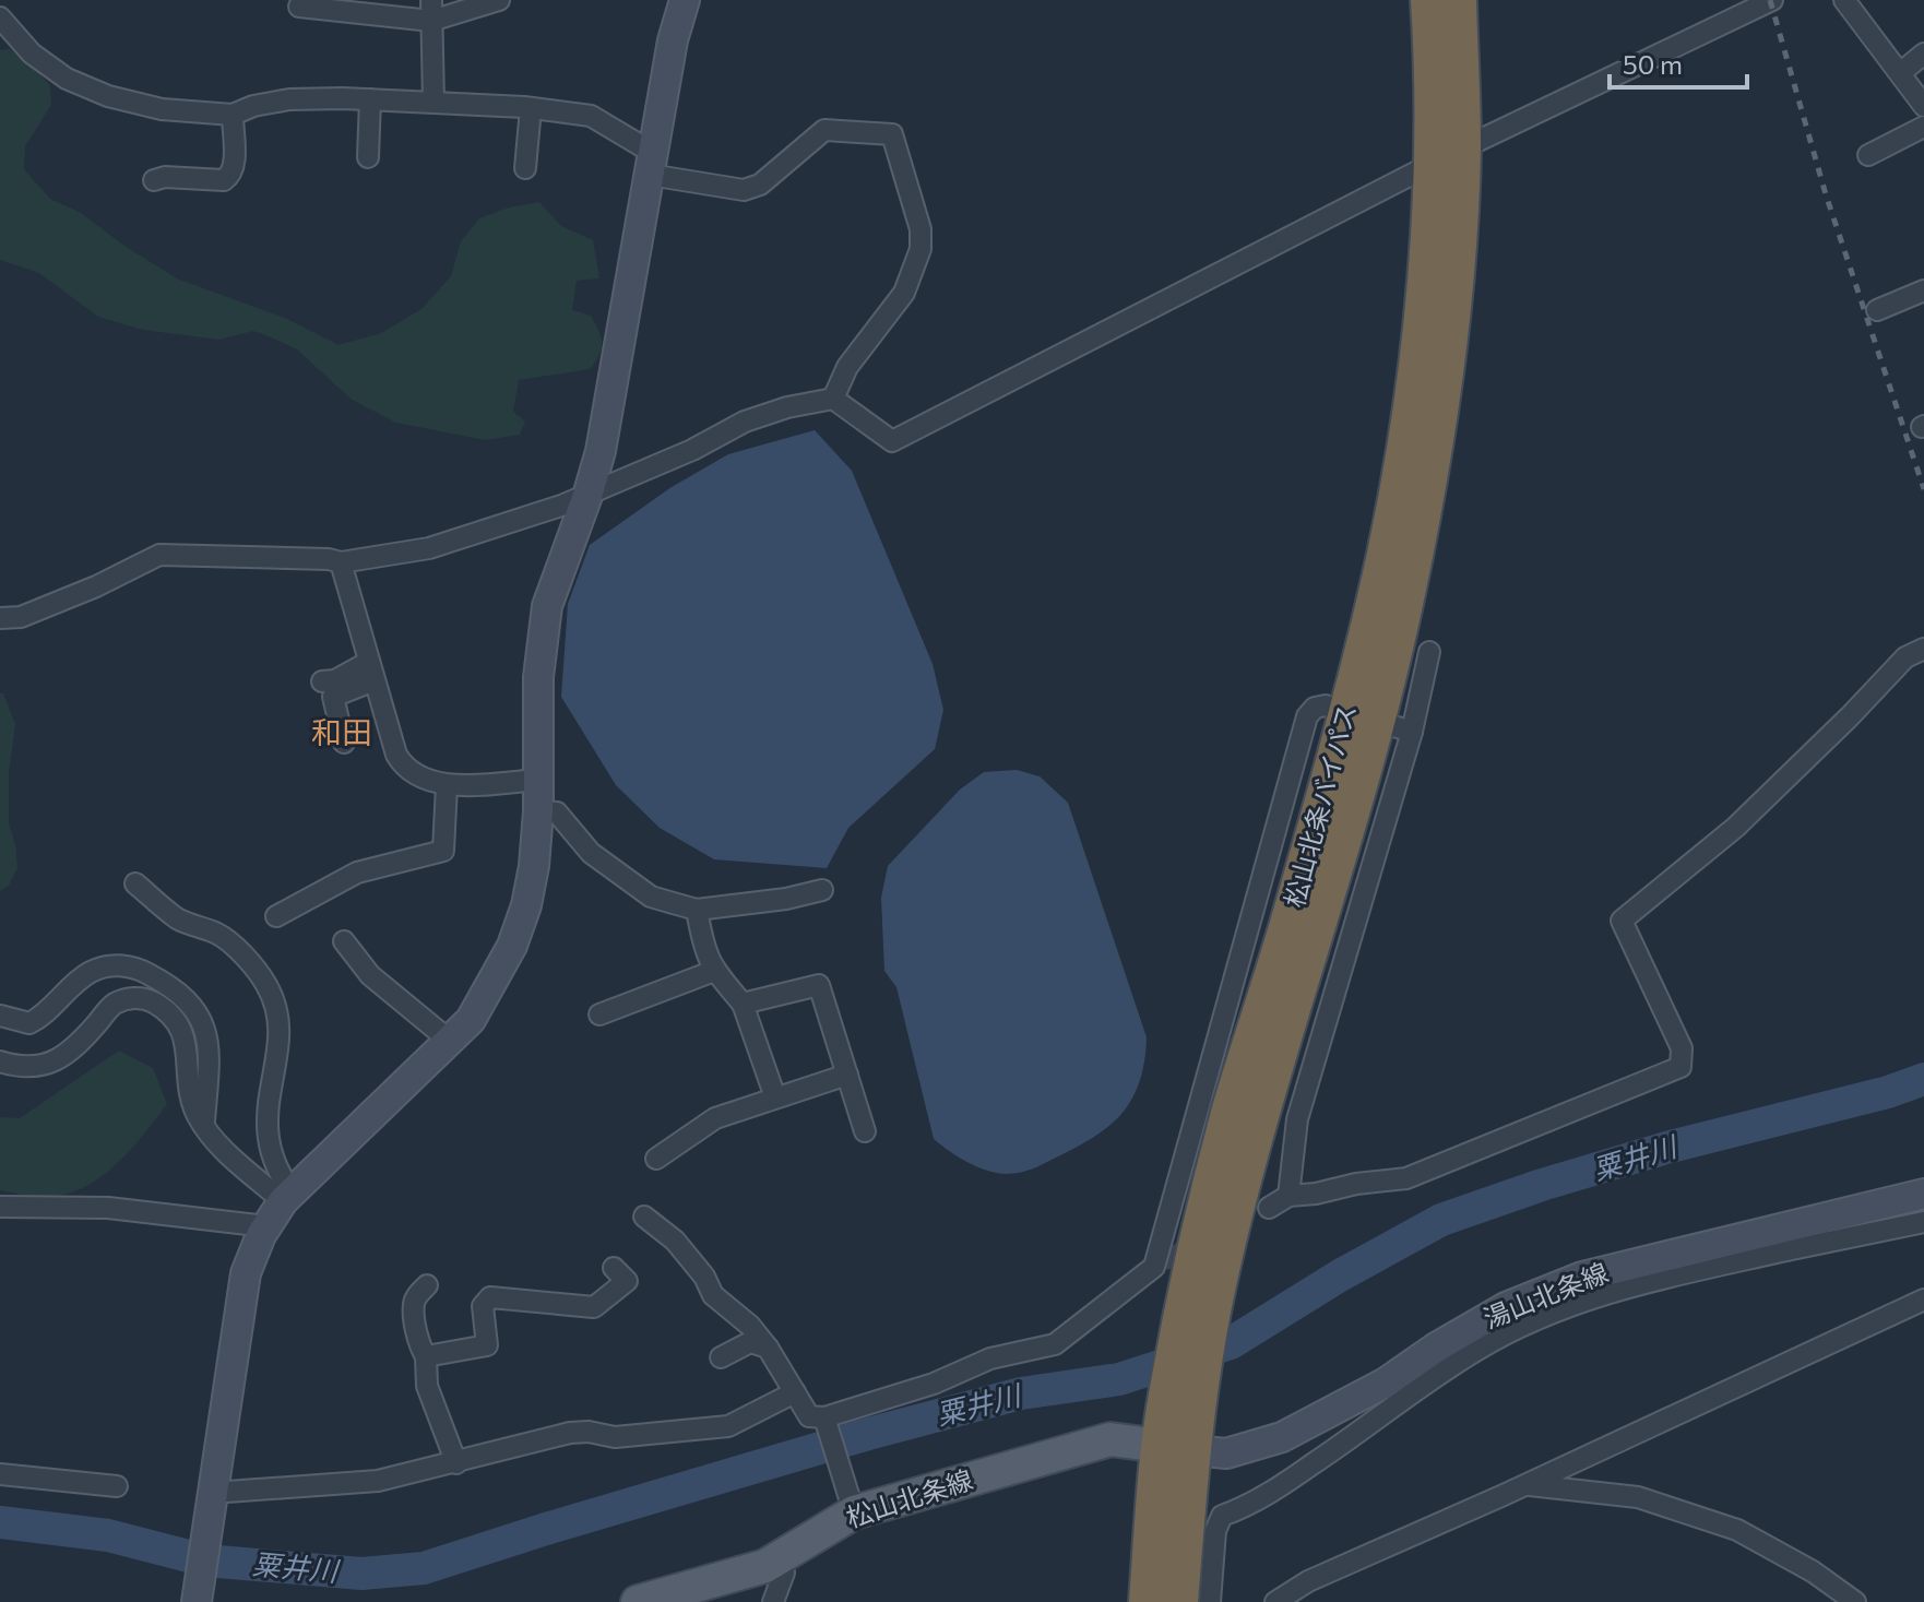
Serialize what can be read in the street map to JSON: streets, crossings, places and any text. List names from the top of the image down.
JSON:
{
  "streets": {
    "highway": ["松山北条バイパス"],
    "main road": ["松山北条線"],
    "street": ["湯山北条線"]
  },
  "crossings": [
    ["松山北条バイパス", "湯山北条線"],
    ["松山北条バイパス", "松山北条線"],
    ["湯山北条線", "松山北条線"]
  ],
  "districts": ["和田"],
  "water": ["粟井川"],
  "scale_bar": "50 m"
}
